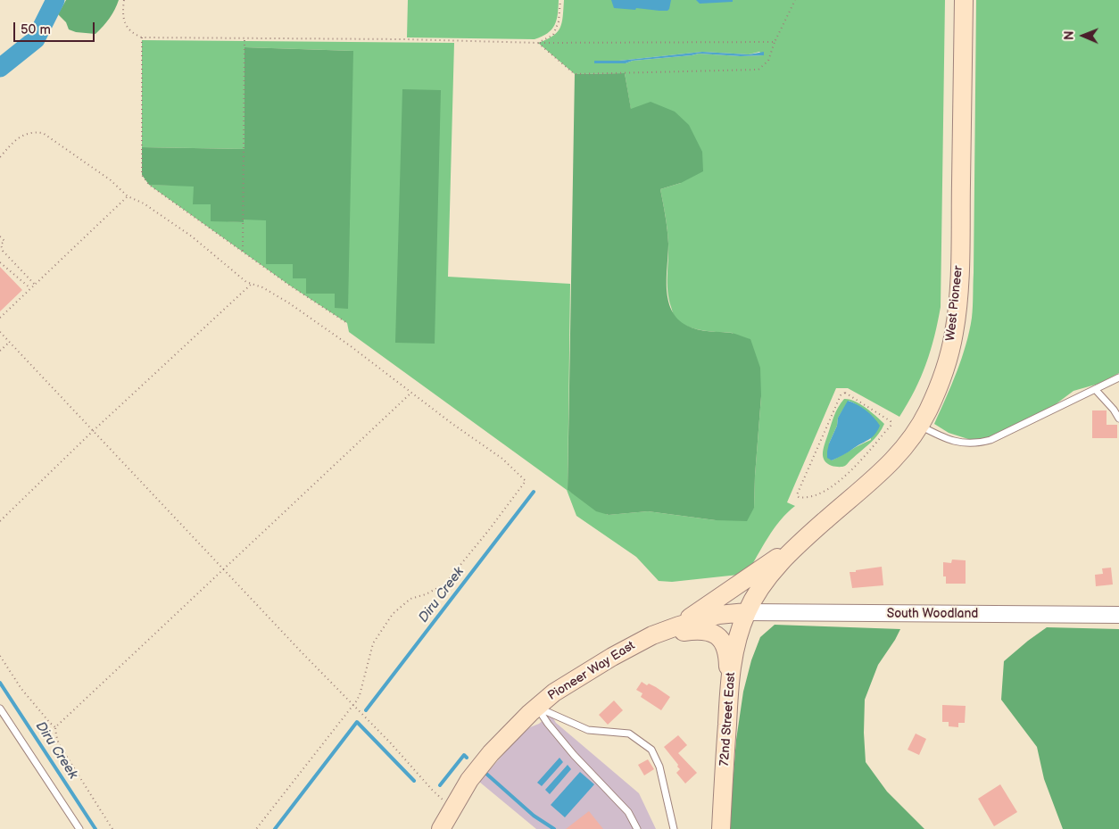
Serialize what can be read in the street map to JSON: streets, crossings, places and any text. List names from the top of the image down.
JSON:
{
  "streets": {
    "main road": ["West Pioneer", "Pioneer Way East", "72nd Street East"],
    "street": ["South Woodland"]
  },
  "crossings": [
    ["West Pioneer", "South Woodland"],
    ["West Pioneer", "Pioneer Way East"],
    ["West Pioneer", "72nd Street East"],
    ["South Woodland", "Pioneer Way East"],
    ["South Woodland", "72nd Street East"],
    ["Pioneer Way East", "72nd Street East"]
  ],
  "water": ["Diru Creek"],
  "scale_bar": "50 m",
  "north": "left"
}
